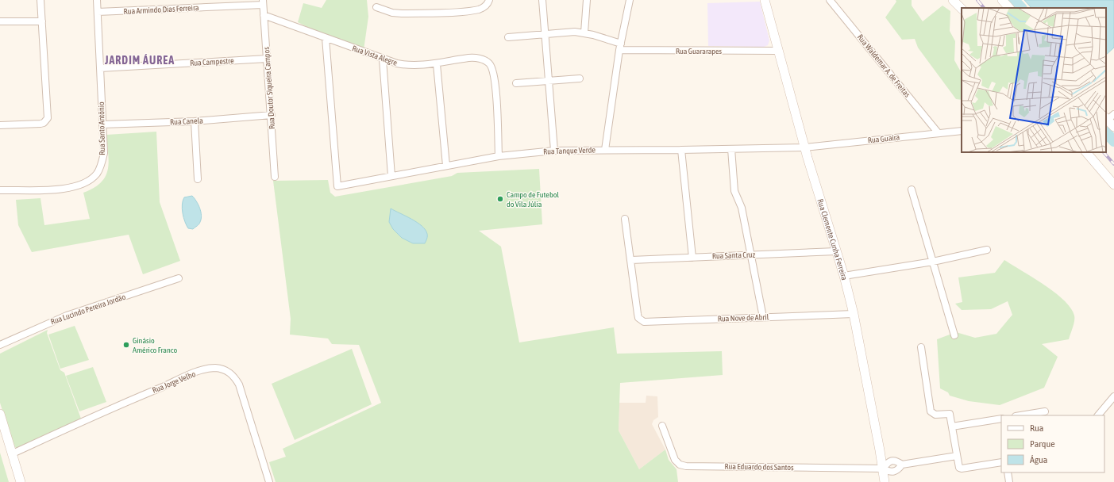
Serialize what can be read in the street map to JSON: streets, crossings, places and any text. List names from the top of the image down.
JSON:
{
  "streets": {
    "street": [
      "Rua Armindo Dias Ferreira",
      "Rua Guararapes",
      "Rua Vista Alegre",
      "Rua Campestre",
      "Rua Waldemar A. de Freitas",
      "Rua Doutor Siqueira Campos",
      "Rua Canela",
      "Rua Santo Antônio",
      "Rua Guaíra",
      "Rua Tanque Verde",
      "Rua Clemente Cunha Ferreira",
      "Rua Santa Cruz",
      "Rua Lucindo Pereira Jordão",
      "Rua Nove de Abril",
      "Rua Jorge Velho",
      "Rua Eduardo dos Santos"
    ]
  },
  "crossings": [
    ["Rua Armindo Dias Ferreira", "Rua Doutor Siqueira Campos"],
    ["Rua Armindo Dias Ferreira", "Rua Santo Antônio"],
    ["Rua Guararapes", "Rua Clemente Cunha Ferreira"],
    ["Rua Vista Alegre", "Rua Doutor Siqueira Campos"],
    ["Rua Vista Alegre", "Rua Tanque Verde"],
    ["Rua Campestre", "Rua Doutor Siqueira Campos"],
    ["Rua Campestre", "Rua Santo Antônio"],
    ["Rua Waldemar A. de Freitas", "Rua Guaíra"],
    ["Rua Doutor Siqueira Campos", "Rua Canela"],
    ["Rua Canela", "Rua Santo Antônio"],
    ["Rua Guaíra", "Rua Tanque Verde"],
    ["Rua Guaíra", "Rua Clemente Cunha Ferreira"],
    ["Rua Tanque Verde", "Rua Clemente Cunha Ferreira"],
    ["Rua Clemente Cunha Ferreira", "Rua Santa Cruz"],
    ["Rua Clemente Cunha Ferreira", "Rua Nove de Abril"],
    ["Rua Clemente Cunha Ferreira", "Rua Eduardo dos Santos"],
    ["Rua Santa Cruz", "Rua Nove de Abril"]
  ],
  "districts": ["JARDIM ÁUREA"],
  "places": ["Campo de Futebol do Vila Júlia", "Ginásio Américo Franco"],
  "legend": ["Rua", "Parque", "Água"]
}
